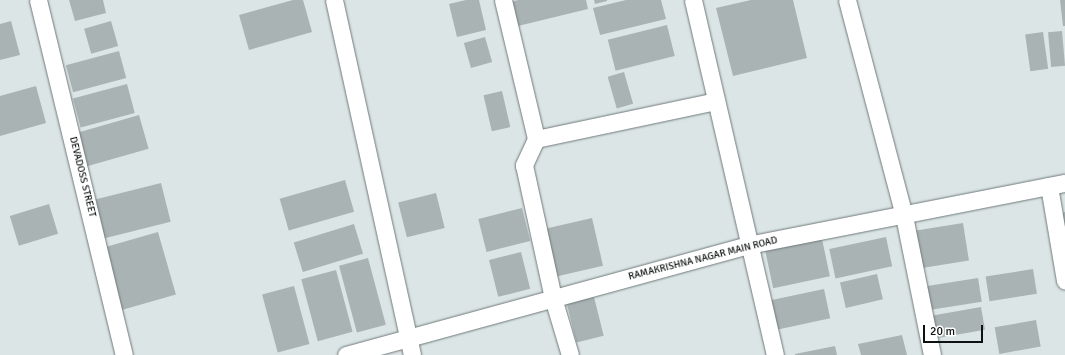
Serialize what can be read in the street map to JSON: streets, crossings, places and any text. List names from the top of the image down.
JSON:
{
  "streets": {
    "street": ["DEVADOSS STREET", "RAMAKRISHNA NAGAR MAIN ROAD"]
  },
  "scale_bar": "20 m"
}
